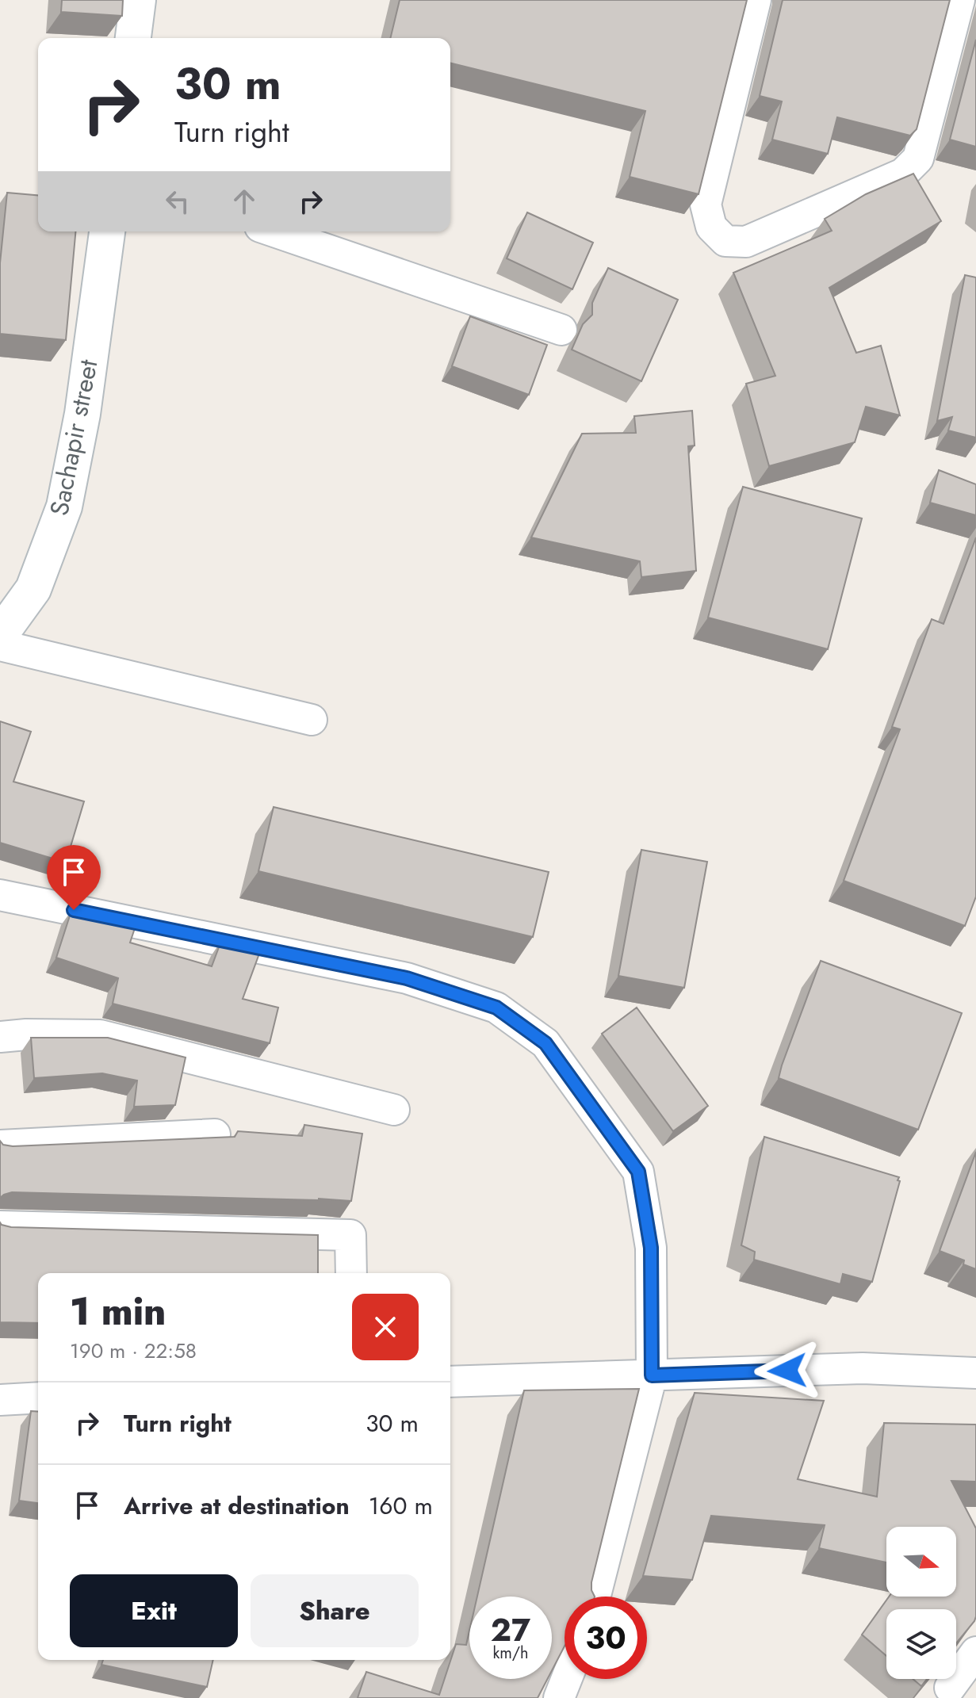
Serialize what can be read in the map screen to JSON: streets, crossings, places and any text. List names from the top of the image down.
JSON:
{
  "streets": {
    "street": ["Sachapir street"]
  },
  "north": "right",
  "page": {
    "turn": ["30 m", "Turn right"],
    "heading": ["1 min", "190 m · 22:58"],
    "list": [
      {
        "name": "Turn right",
        "value": "30 m"
      },
      {
        "name": "Arrive at destination",
        "value": "160 m"
      }
    ],
    "buttons": ["Exit", "Share"],
    "speed": "27 km/h",
    "limit": "30"
  }
}
